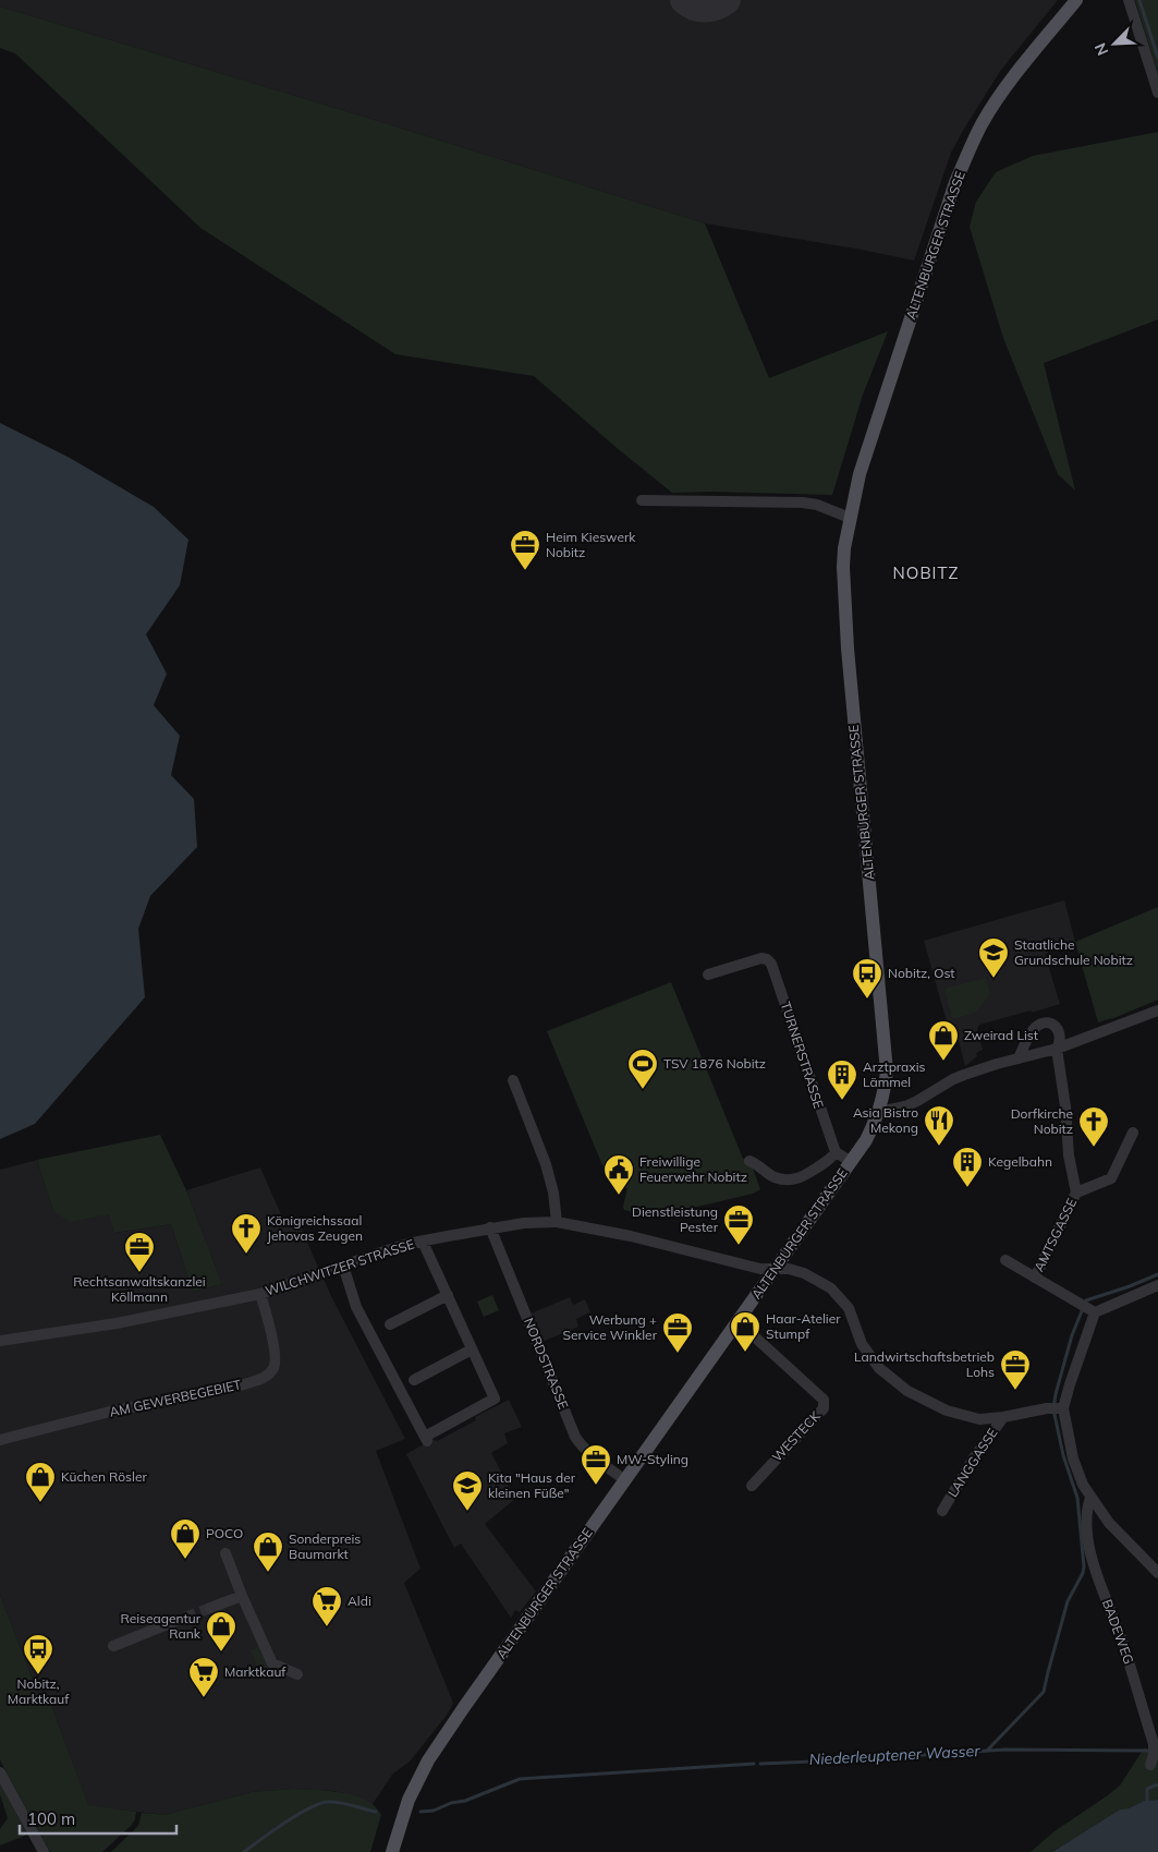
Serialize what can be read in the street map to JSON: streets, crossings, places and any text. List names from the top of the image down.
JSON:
{
  "streets": {
    "main road": ["ALTENBURGER STRASSE"],
    "street": [
      "TURNERSTRASSE",
      "AMTSGASSE",
      "WILCHWITZER STRASSE",
      "NORDSTRASSE",
      "AM GEWERBEGEBIET",
      "WESTECK",
      "LANGGASSE",
      "BADEWEG"
    ]
  },
  "crossings": [
    ["ALTENBURGER STRASSE", "WILCHWITZER STRASSE"],
    ["ALTENBURGER STRASSE", "NORDSTRASSE"],
    ["ALTENBURGER STRASSE", "WESTECK"],
    ["ALTENBURGER STRASSE", "LANGGASSE"],
    ["WILCHWITZER STRASSE", "NORDSTRASSE"],
    ["WILCHWITZER STRASSE", "AM GEWERBEGEBIET"],
    ["WILCHWITZER STRASSE", "LANGGASSE"]
  ],
  "districts": ["NOBITZ"],
  "water": ["Niederleuptener Wasser"],
  "places": {
    "office": [
      "Heim Kieswerk Nobitz",
      "Dienstleistung Pester",
      "Rechtsanwaltskanzlei Köllmann",
      "Werbung + Service Winkler",
      "Landwirtschaftsbetrieb Lohs",
      "MW-Styling"
    ],
    "school or university": ["Staatliche Grundschule Nobitz", "Kita \"Haus der kleinen Füße\""],
    "bus stop": ["Nobitz, Ost", "Nobitz, Marktkauf"],
    "shop": [
      "Zweirad List",
      "Haar-Atelier Stumpf",
      "Küchen Rösler",
      "POCO",
      "Sonderpreis Baumarkt",
      "Reiseagentur Rank"
    ],
    "sports": ["TSV 1876 Nobitz"],
    "building": ["Arztpraxis Lämmel", "Kegelbahn"],
    "restaurant": ["Asia Bistro Mekong"],
    "church": ["Dorfkirche Nobitz", "Königreichssaal Jehovas Zeugen"],
    "public building": ["Freiwillige Feuerwehr Nobitz"],
    "supermarket": ["Aldi", "Marktkauf"]
  },
  "scale_bar": "100 m",
  "north": "bottom left"
}
